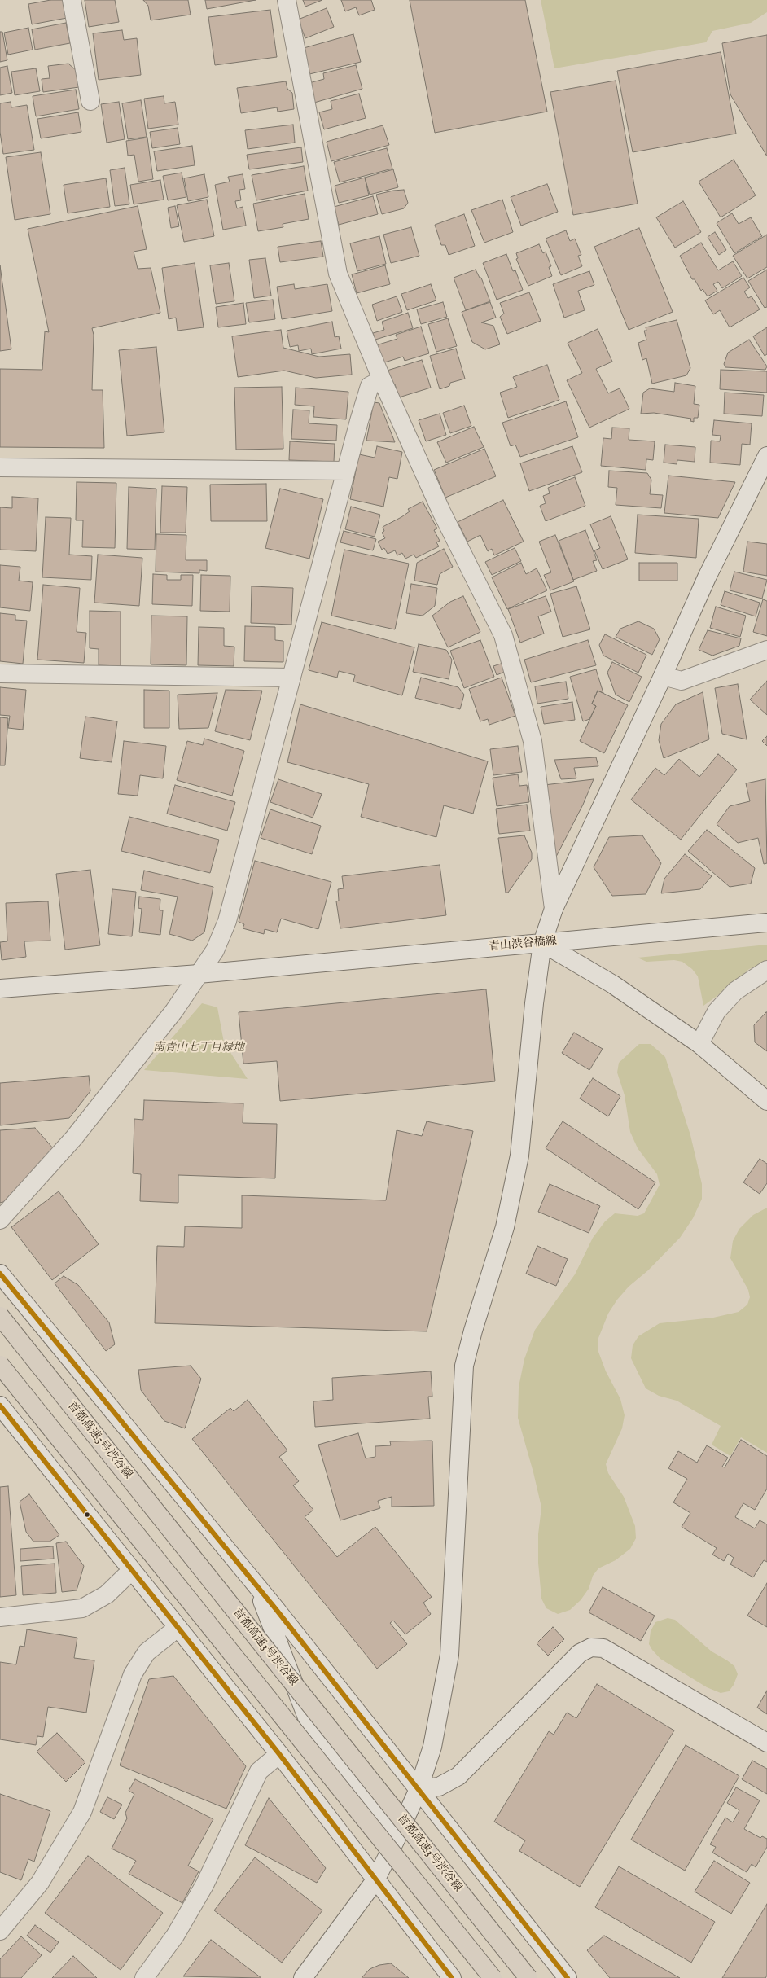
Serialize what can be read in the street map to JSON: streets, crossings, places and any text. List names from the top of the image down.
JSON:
{
  "streets": {
    "highway": ["首都高速3号渋谷線"],
    "street": ["青山渋谷橋線"]
  },
  "parks": ["南青山七丁目緑地"]
}
